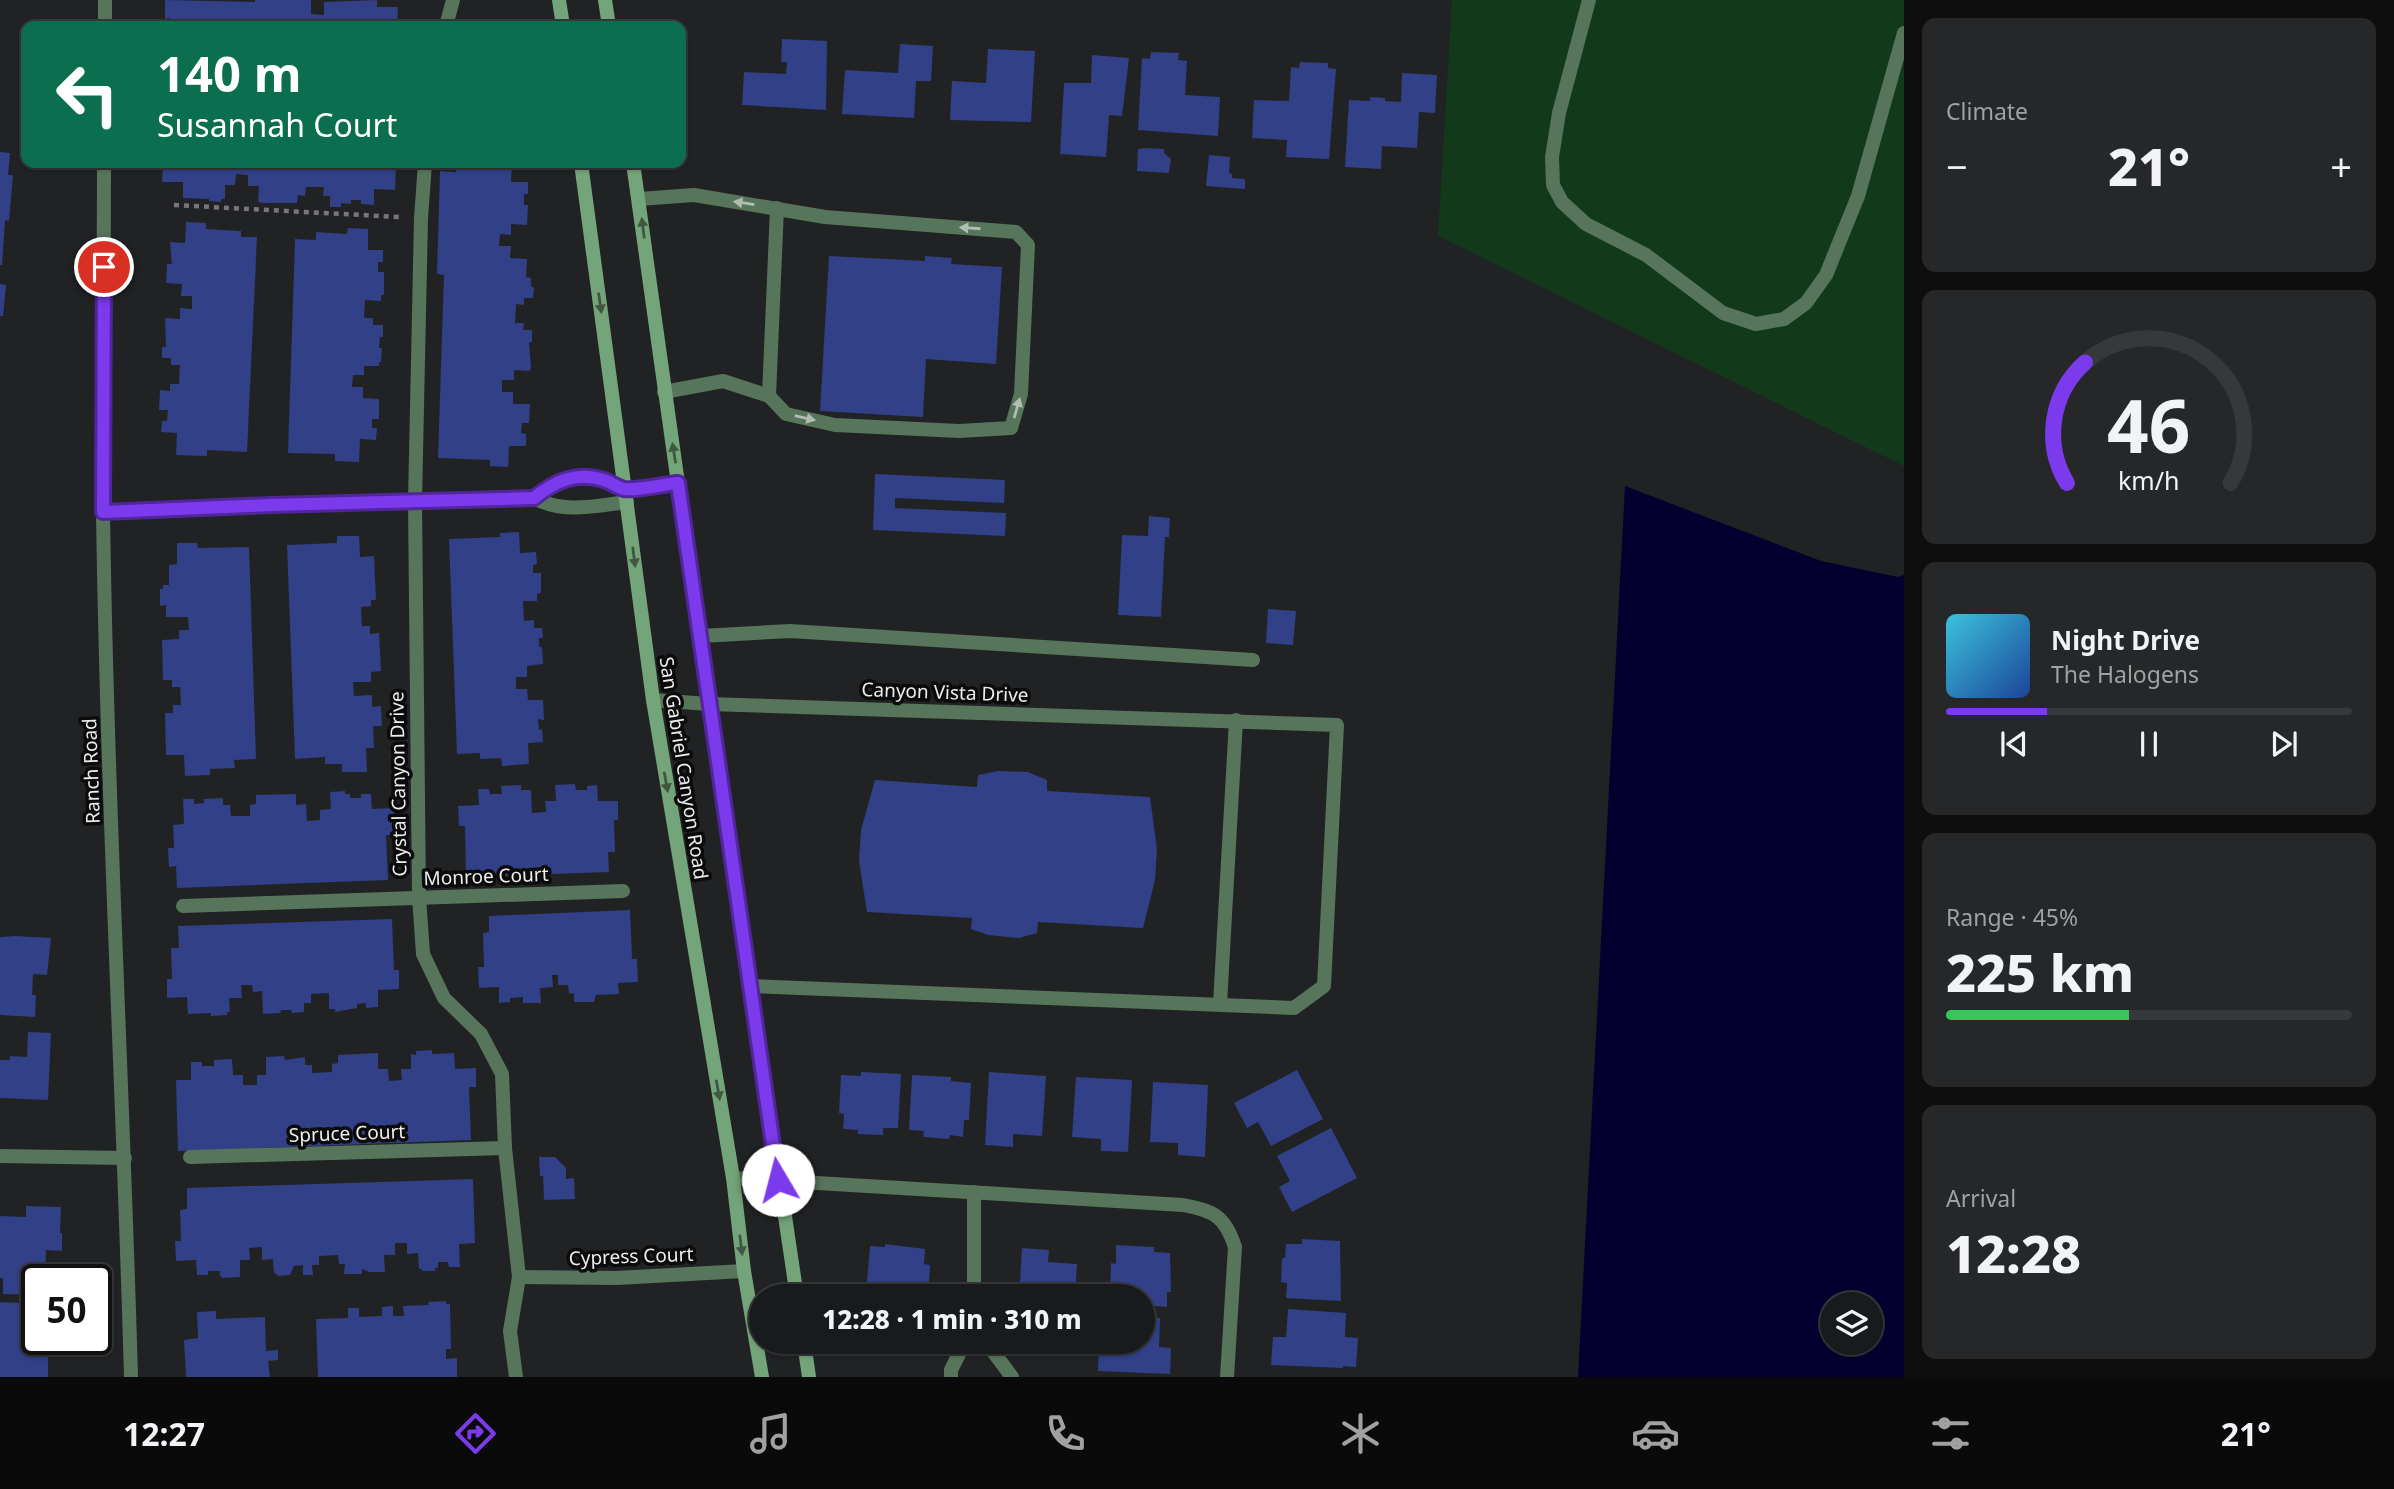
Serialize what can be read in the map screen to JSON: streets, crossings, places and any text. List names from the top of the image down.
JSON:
{
  "streets": {
    "main road": ["San Gabriel Canyon Road"],
    "street": [
      "Canyon Vista Drive",
      "Ranch Road",
      "Crystal Canyon Drive",
      "Monroe Court",
      "Spruce Court",
      "Cypress Court"
    ]
  },
  "crossings": [
    ["Canyon Vista Drive", "San Gabriel Canyon Road"],
    ["San Gabriel Canyon Road", "Cypress Court"],
    ["Crystal Canyon Drive", "Monroe Court"],
    ["Crystal Canyon Drive", "Spruce Court"],
    ["Crystal Canyon Drive", "Cypress Court"]
  ],
  "page": {
    "tile": [
      "Climate",
      ["Range · 45%", "225 km"],
      ["Arrival", "12:28"]
    ],
    "turn": ["140 m", "Susannah Court"],
    "heat": ["−", "21°", "+"],
    "song": ["Night Drive", "The Halogens"],
    "limit": "50",
    "trip": "12:28 · 1 min · 310 m",
    "tabs": ["12:27", "21°"],
    "gauge": ["46", "km/h"]
  }
}
